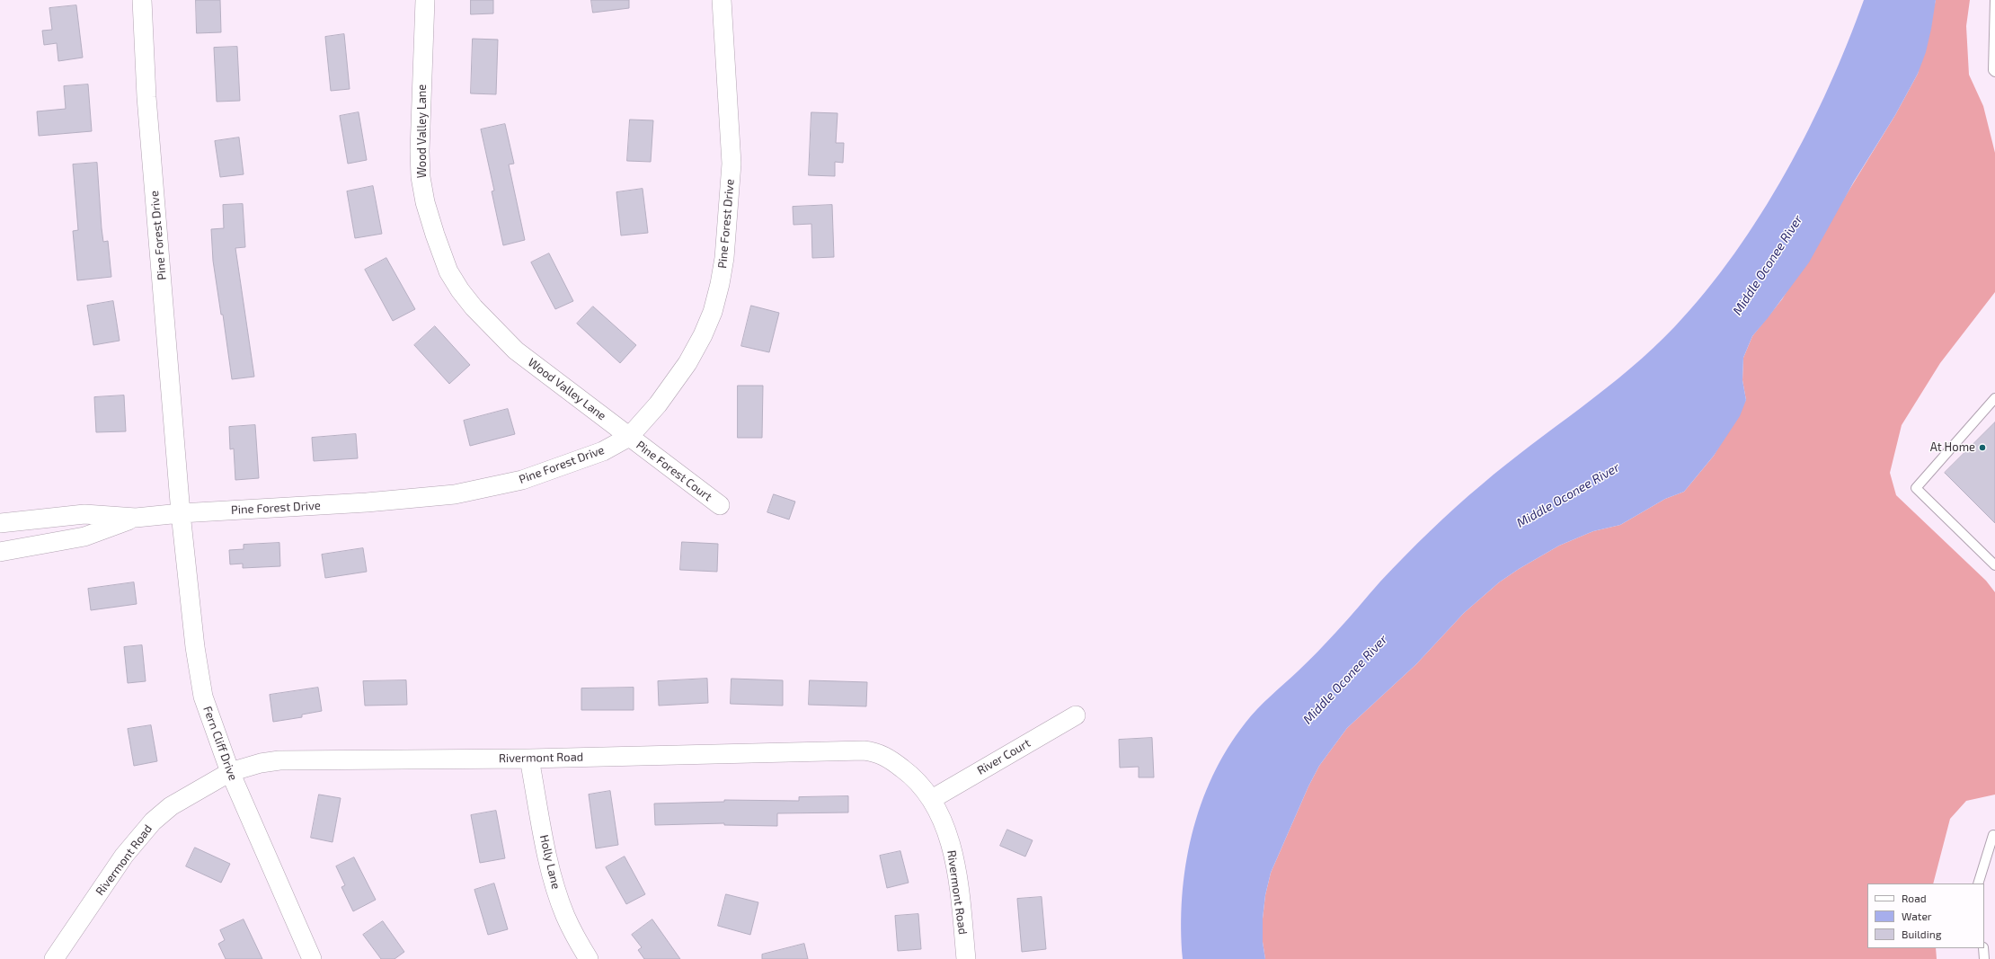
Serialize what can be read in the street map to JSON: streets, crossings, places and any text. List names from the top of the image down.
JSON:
{
  "streets": {
    "street": [
      "Wood Valley Lane",
      "Pine Forest Drive",
      "Pine Forest Court",
      "Fern Cliff Drive",
      "River Court",
      "Rivermont Road",
      "Holly Lane"
    ]
  },
  "crossings": [
    ["Wood Valley Lane", "Pine Forest Drive"],
    ["Wood Valley Lane", "Pine Forest Court"],
    ["Pine Forest Drive", "Pine Forest Court"],
    ["Pine Forest Drive", "Fern Cliff Drive"],
    ["Fern Cliff Drive", "Rivermont Road"],
    ["River Court", "Rivermont Road"],
    ["Rivermont Road", "Holly Lane"]
  ],
  "water": ["Middle Oconee River"],
  "places": ["At Home"],
  "legend": ["Road", "Water", "Building"]
}
